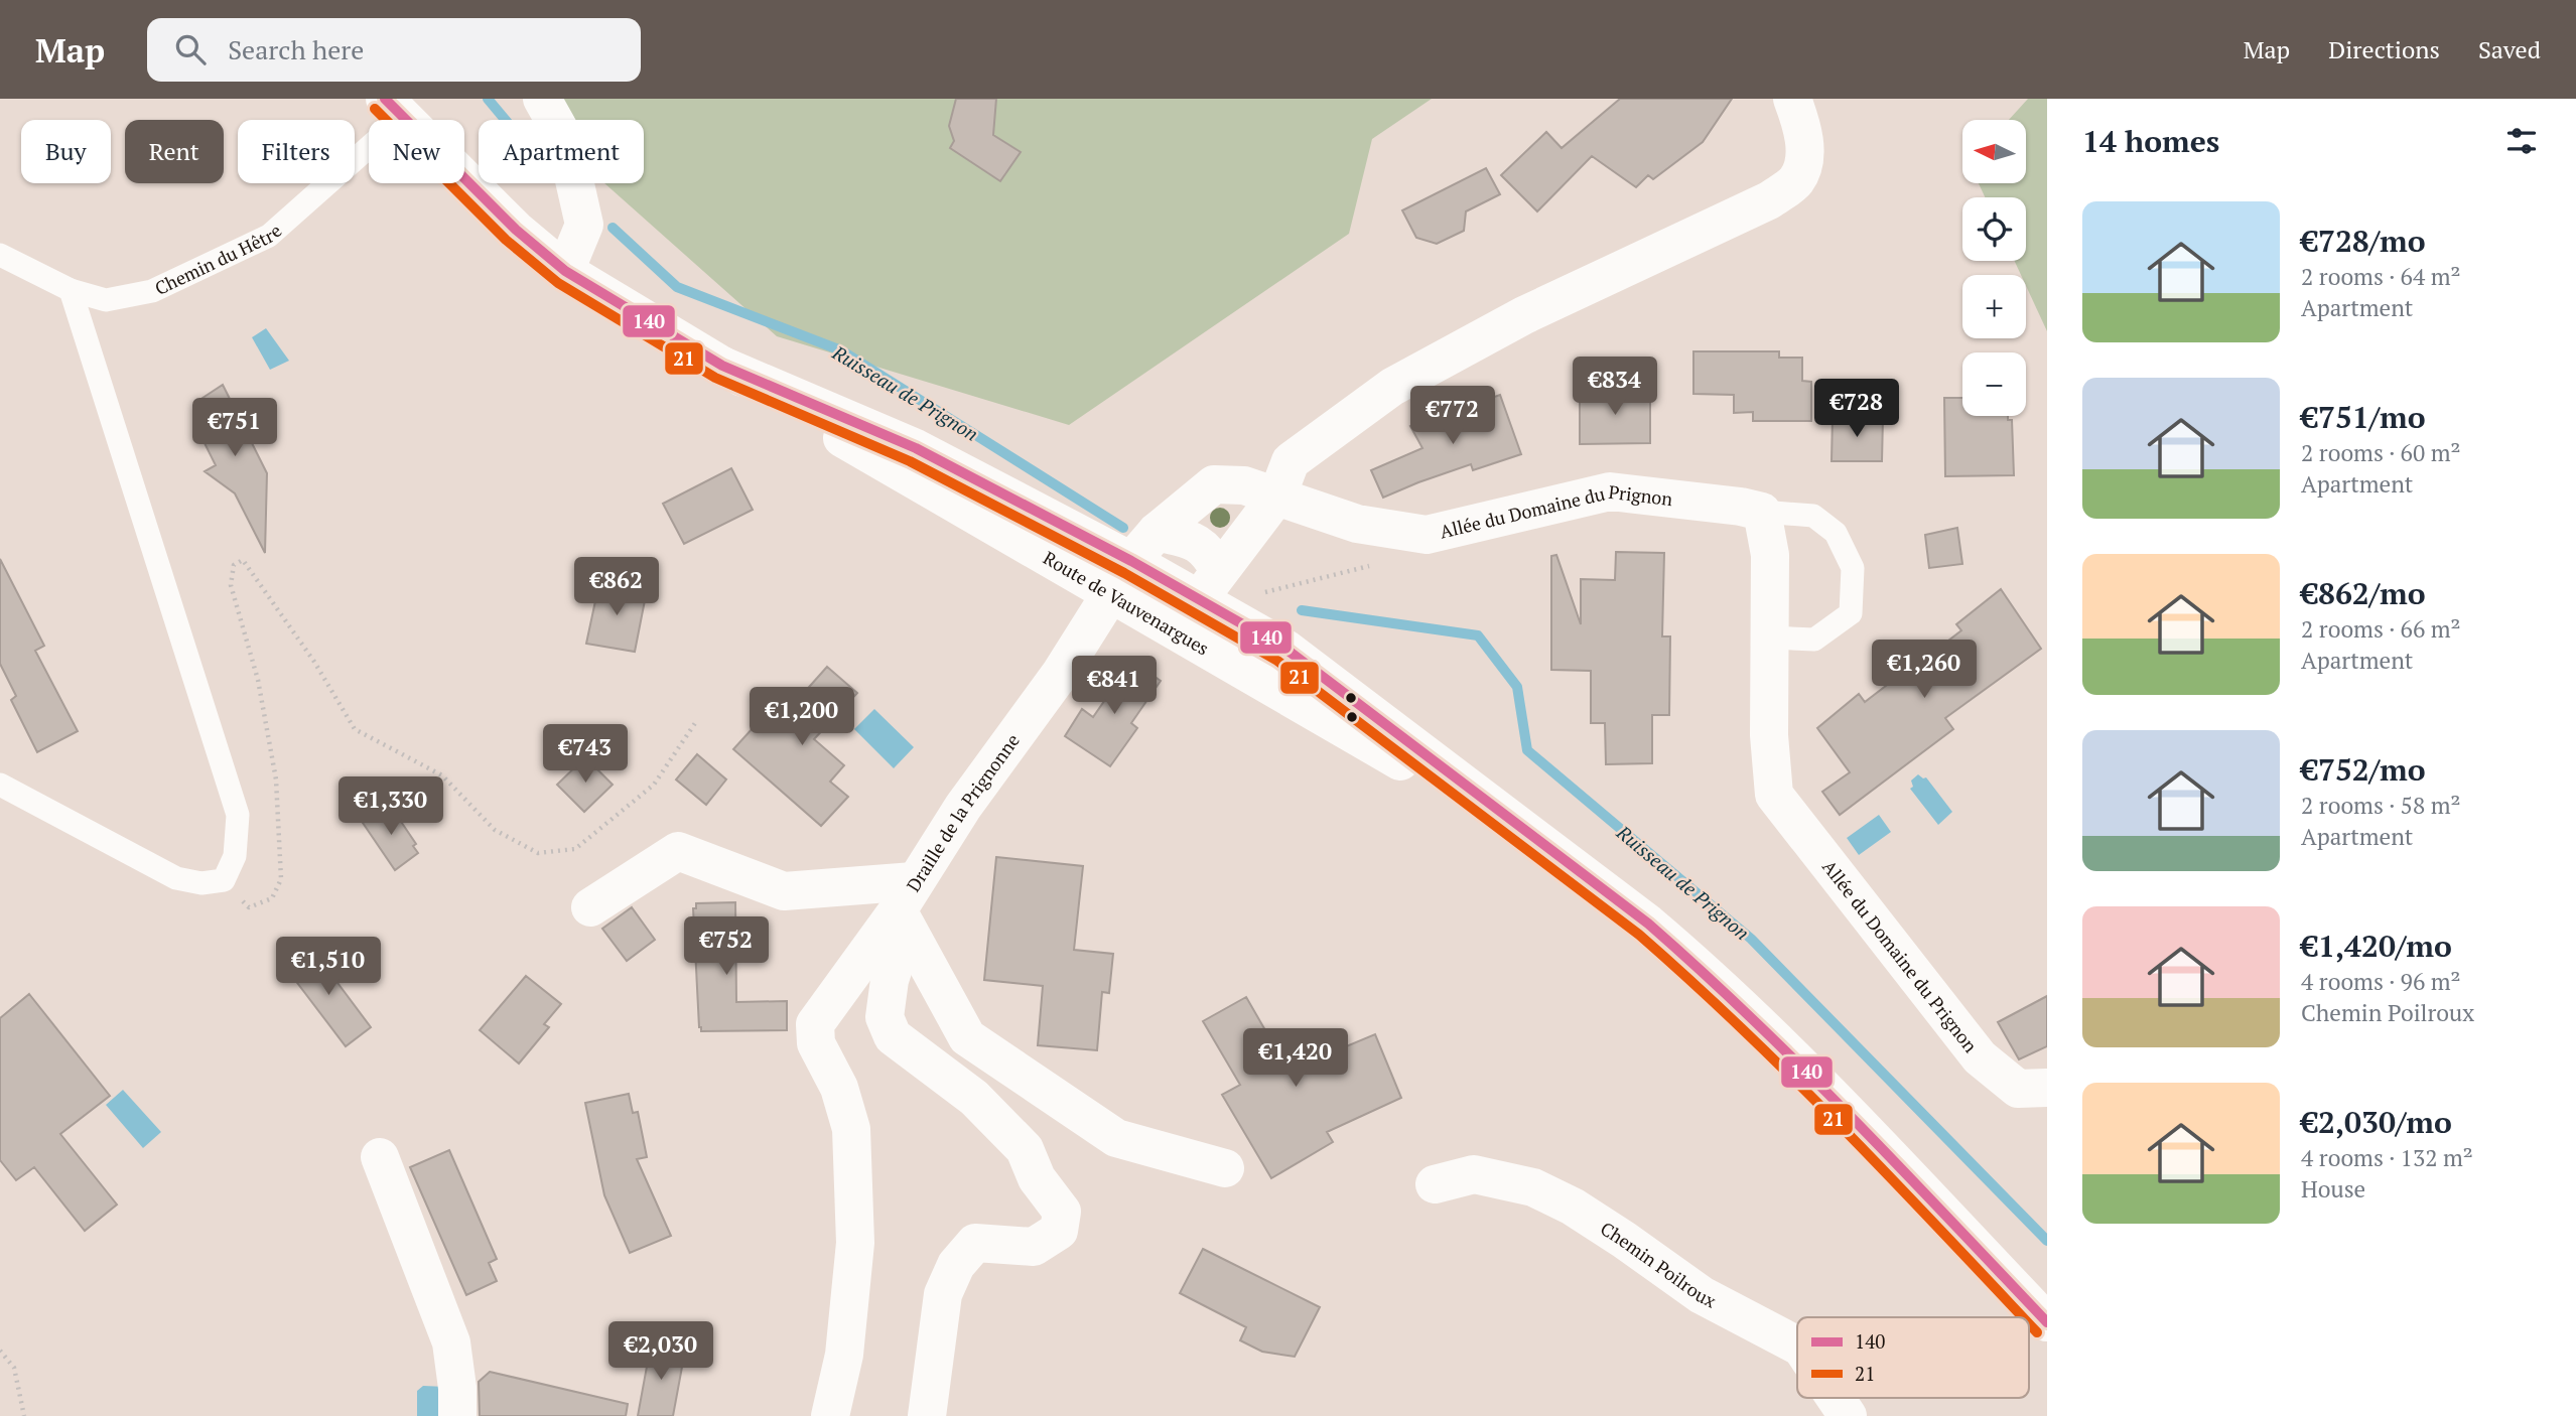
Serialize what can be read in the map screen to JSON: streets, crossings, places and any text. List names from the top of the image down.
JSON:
{
  "streets": {
    "street": [
      "Allée du Domaine du Prignon",
      "Route de Vauvenargues",
      "Draille de la Prignonne",
      "Chemin Poilroux"
    ],
    "lane": ["Chemin du Hêtre"]
  },
  "crossings": [
    ["Chemin du Hêtre", "Route de Vauvenargues"],
    ["Allée du Domaine du Prignon", "Draille de la Prignonne"],
    ["Route de Vauvenargues", "Draille de la Prignonne"]
  ],
  "water": ["Ruisseau de Prignon"],
  "lines": ["transit line 140", "transit line 21"],
  "legend": ["140", "21"],
  "north": "left",
  "page": {
    "header": "Map",
    "search": "Search here",
    "nav": ["Map", "Directions", "Saved"],
    "heading": "14 homes",
    "map_buttons": ["+", "−"],
    "chip": [
      "Buy",
      "Rent",
      "Filters",
      "New",
      "Apartment"
    ],
    "list": [
      {
        "name": "€728/mo",
        "note": "2 rooms · 64 m² · Apartment"
      },
      {
        "name": "€751/mo",
        "note": "2 rooms · 60 m² · Apartment"
      },
      {
        "name": "€862/mo",
        "note": "2 rooms · 66 m² · Apartment"
      },
      {
        "name": "€752/mo",
        "note": "2 rooms · 58 m² · Apartment"
      },
      {
        "name": "€1,420/mo",
        "note": "4 rooms · 96 m² · Chemin Poilroux"
      },
      {
        "name": "€2,030/mo",
        "note": "4 rooms · 132 m² · House"
      }
    ],
    "price": [
      "€834",
      "€728",
      "€772",
      "€751",
      "€862",
      "€1,260",
      "€841",
      "€1,200",
      "€743",
      "€1,330",
      "€752",
      "€1,510",
      "€1,420",
      "€2,030"
    ]
  }
}
